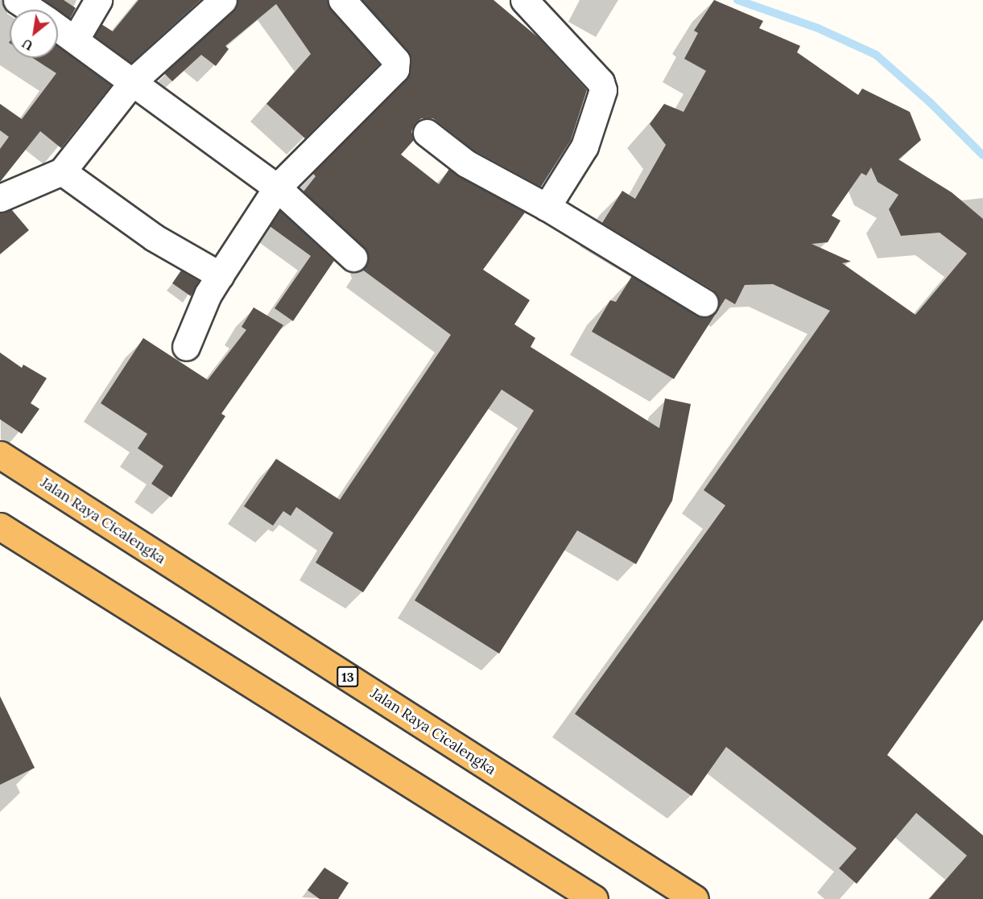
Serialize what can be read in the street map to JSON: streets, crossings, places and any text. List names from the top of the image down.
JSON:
{
  "streets": {
    "highway": ["Jalan Raya Cicalengka", "13"]
  },
  "north": "bottom left"
}
